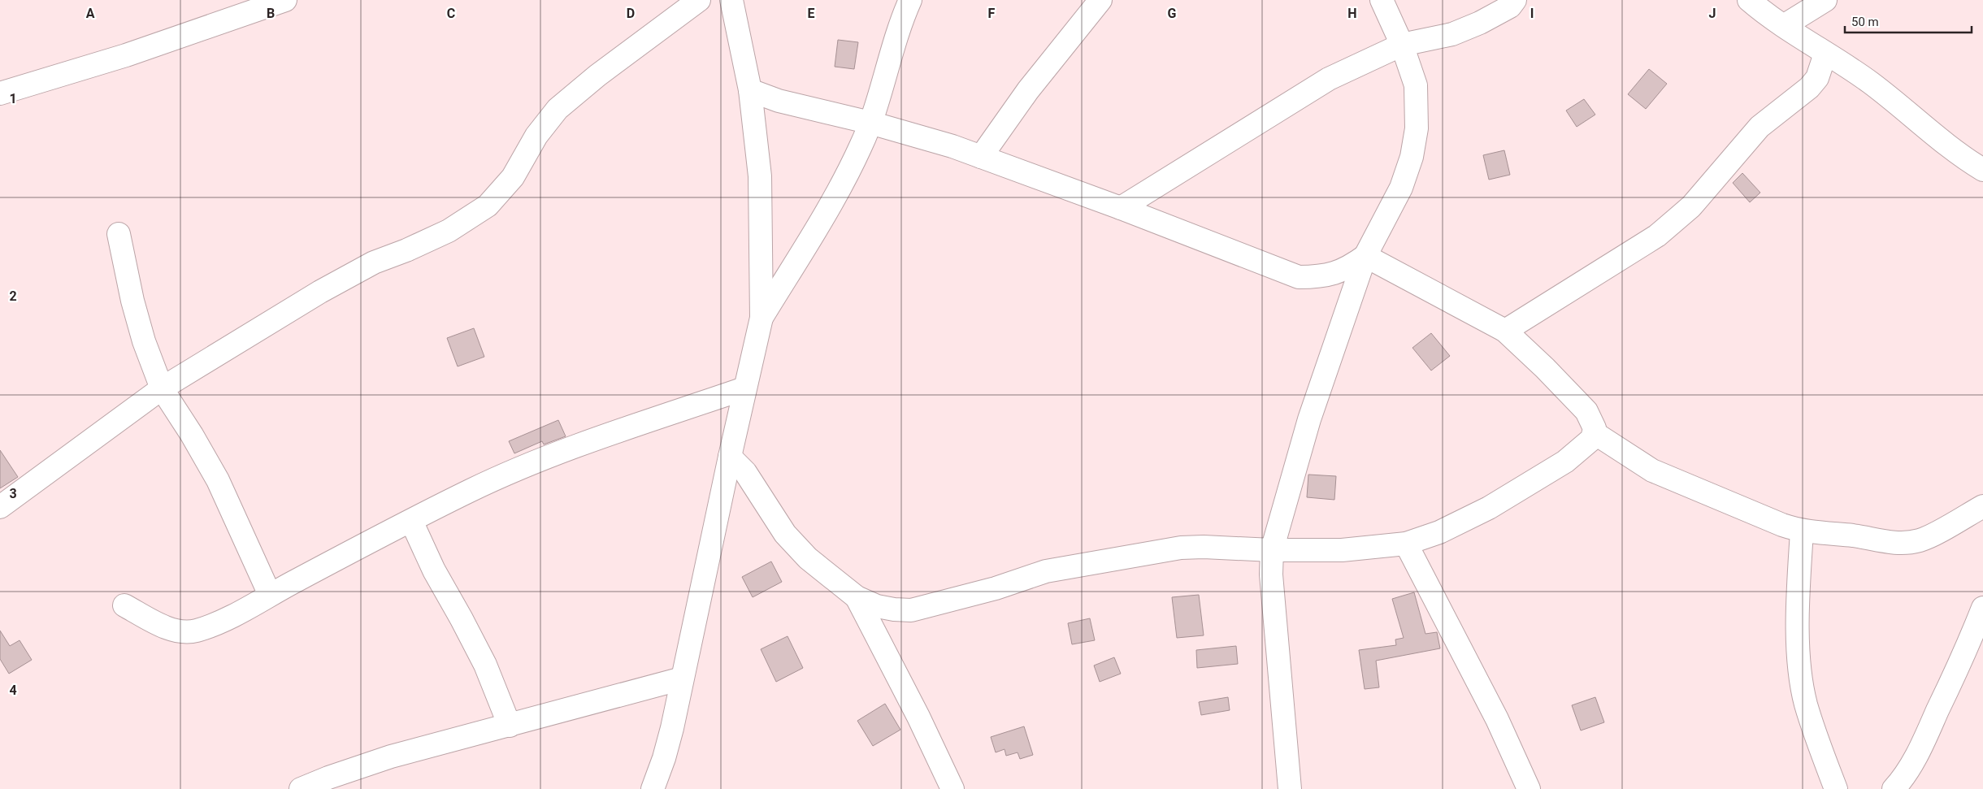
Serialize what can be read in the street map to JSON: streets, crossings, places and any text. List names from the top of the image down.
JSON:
{
  "scale_bar": "50 m",
  "grid": {
    "columns": [
      "A",
      "B",
      "C",
      "D",
      "E",
      "F",
      "G",
      "H",
      "I",
      "J"
    ],
    "rows": [
      "1",
      "2",
      "3",
      "4"
    ]
  }
}
